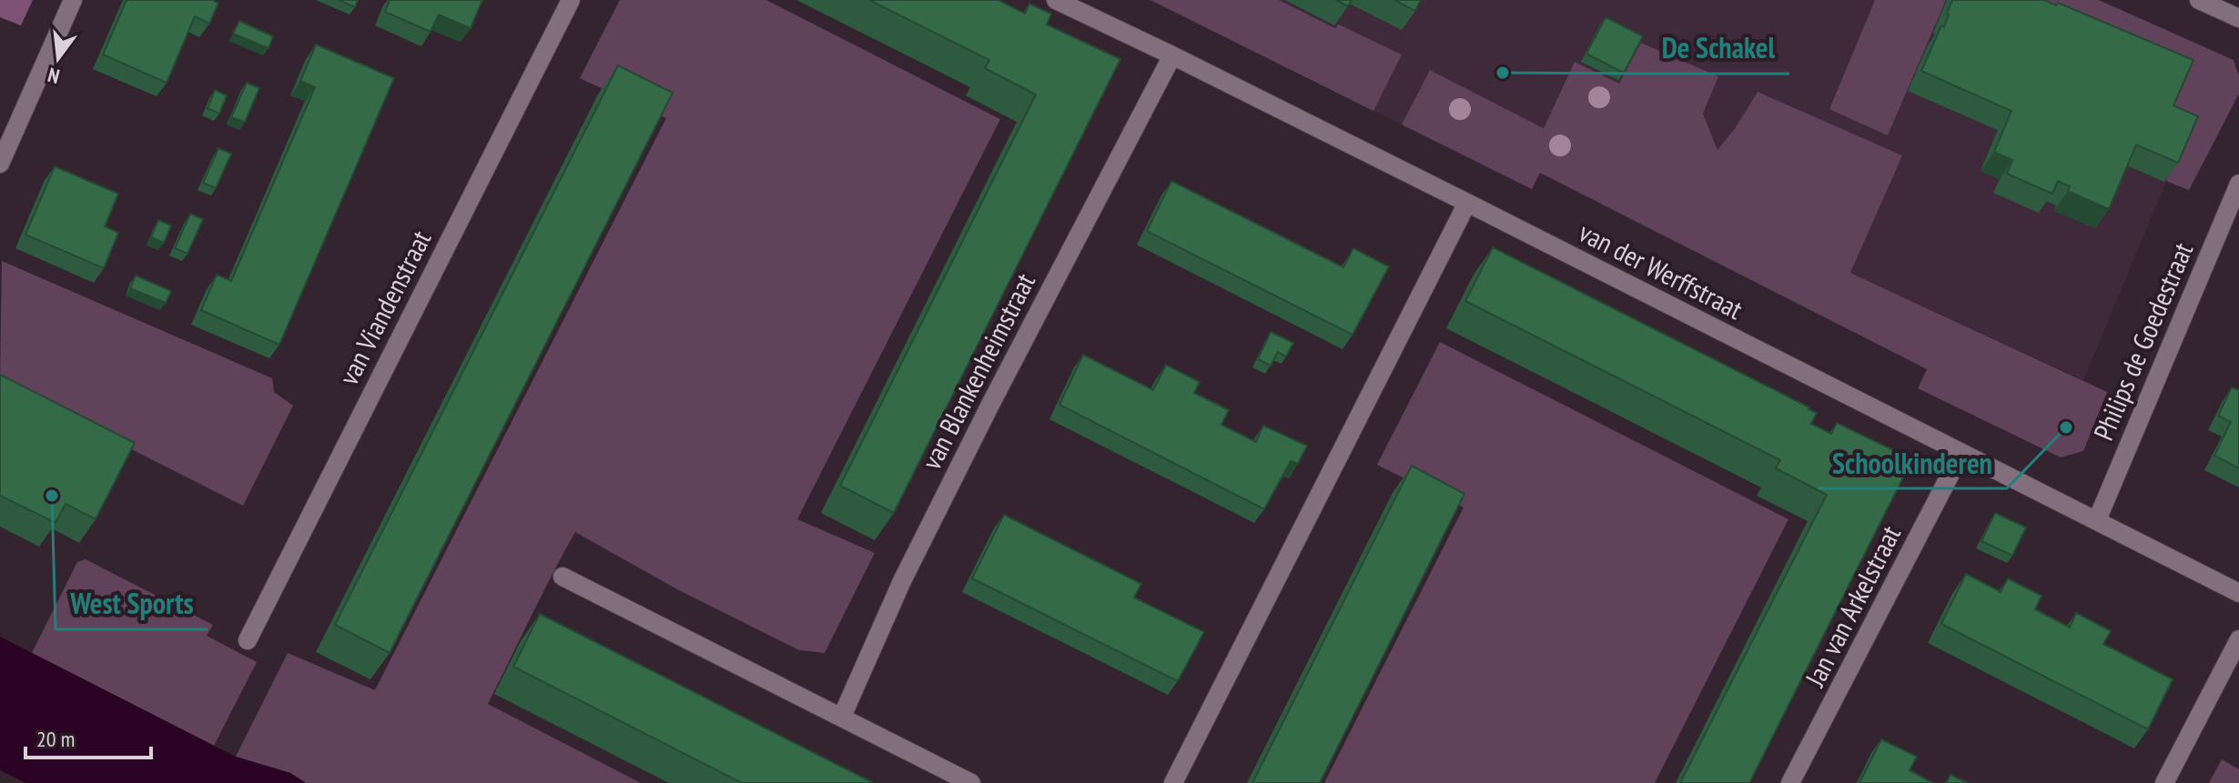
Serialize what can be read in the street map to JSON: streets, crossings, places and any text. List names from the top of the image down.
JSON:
{
  "streets": {
    "street": [
      "van der Werffstraat",
      "van Viandenstraat",
      "Philips de Goedestraat",
      "van Blankenheimstraat",
      "Jan van Arkelstraat"
    ]
  },
  "crossings": [
    ["van der Werffstraat", "Philips de Goedestraat"],
    ["van der Werffstraat", "van Blankenheimstraat"],
    ["van der Werffstraat", "Jan van Arkelstraat"]
  ],
  "places": ["De Schakel", "Schoolkinderen", "West Sports"],
  "scale_bar": "20 m",
  "north": "bottom"
}
